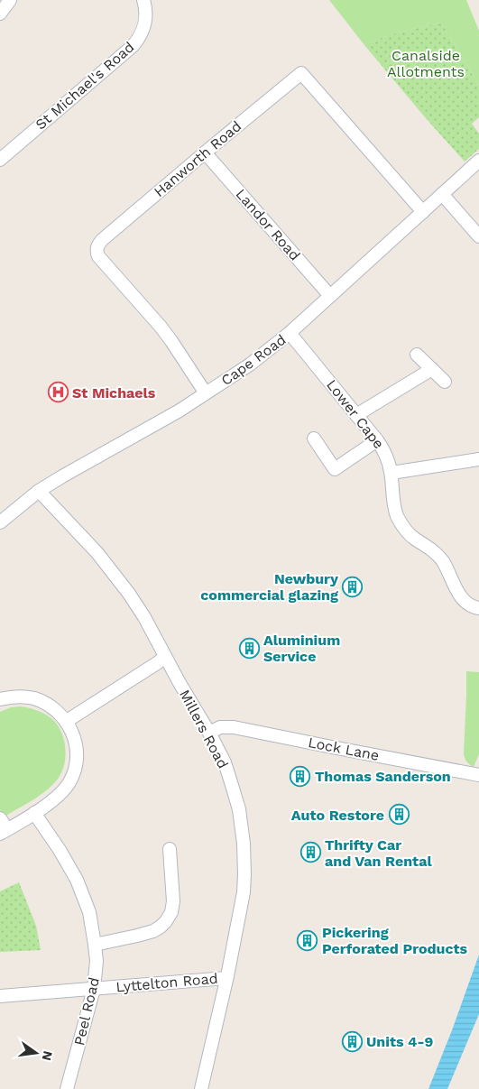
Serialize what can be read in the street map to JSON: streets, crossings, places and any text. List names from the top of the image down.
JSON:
{
  "streets": {
    "street": [
      "St Michael's Road",
      "Hanworth Road",
      "Landor Road",
      "Cape Road",
      "Lower Cape",
      "Millers Road",
      "Lock Lane",
      "Lyttelton Road",
      "Peel Road"
    ]
  },
  "crossings": [
    ["Hanworth Road", "Landor Road"],
    ["Hanworth Road", "Cape Road"],
    ["Landor Road", "Cape Road"],
    ["Cape Road", "Lower Cape"],
    ["Cape Road", "Millers Road"],
    ["Millers Road", "Lock Lane"],
    ["Millers Road", "Lyttelton Road"],
    ["Lyttelton Road", "Peel Road"]
  ],
  "parks": ["Canalside Allotments"],
  "places": {
    "hospital": ["St Michaels"],
    "building": [
      "Newbury commercial glazing",
      "Aluminium Service",
      "Thomas Sanderson",
      "Auto Restore",
      "Thrifty Car and Van Rental",
      "Pickering Perforated Products",
      "Units 4-9"
    ]
  },
  "north": "right"
}
